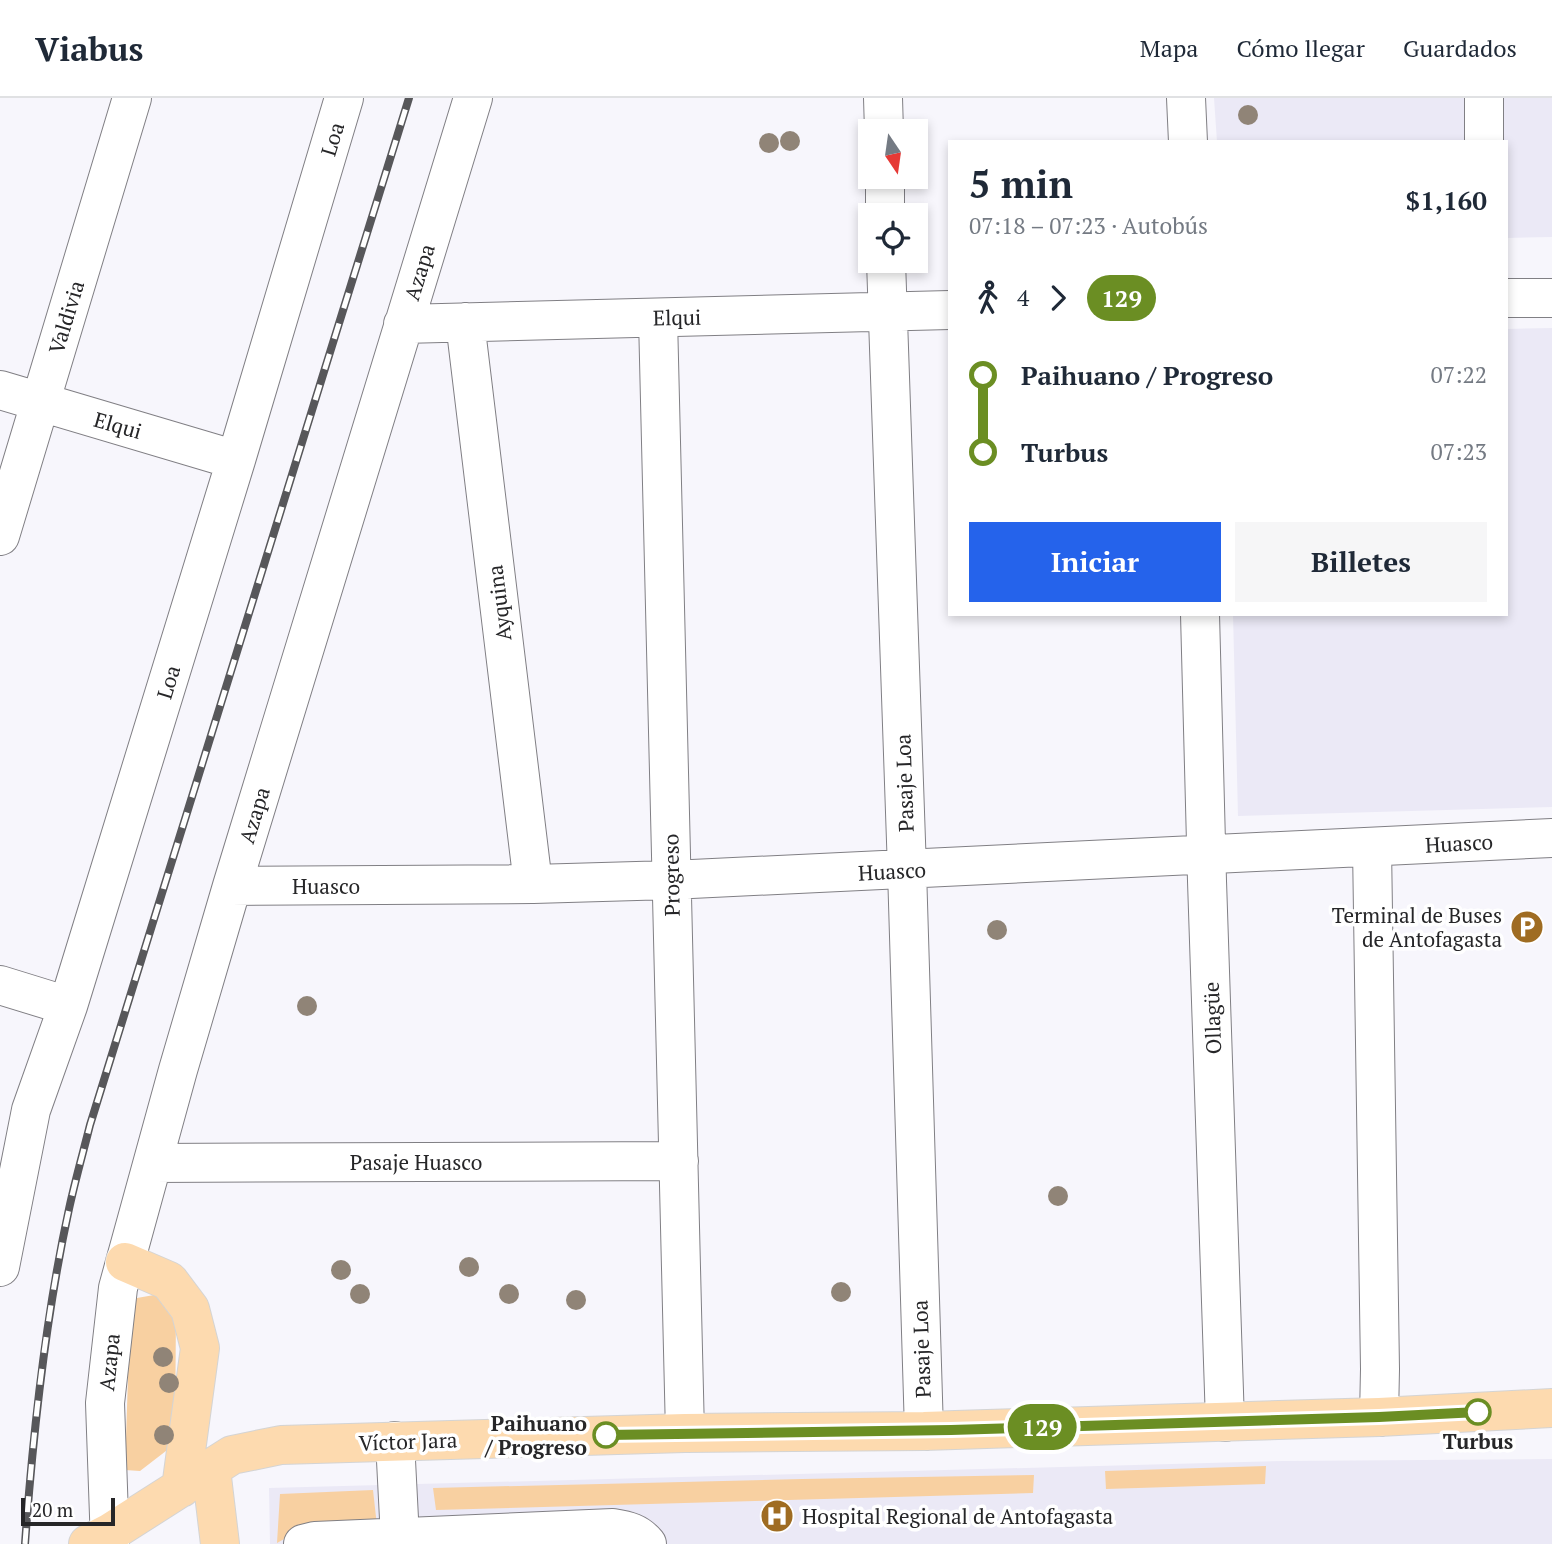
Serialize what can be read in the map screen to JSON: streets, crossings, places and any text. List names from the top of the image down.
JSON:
{
  "streets": {
    "main road": ["Víctor Jara"],
    "street": [
      "Loa",
      "Azapa",
      "Valdivia",
      "Elqui",
      "Ayquina",
      "Pasaje Loa",
      "Huasco",
      "Progreso",
      "Ollagüe",
      "Pasaje Huasco"
    ]
  },
  "crossings": [
    ["Loa", "Elqui"],
    ["Azapa", "Elqui"],
    ["Azapa", "Huasco"],
    ["Azapa", "Pasaje Huasco"],
    ["Azapa", "Víctor Jara"],
    ["Valdivia", "Elqui"],
    ["Elqui", "Ayquina"],
    ["Elqui", "Pasaje Loa"],
    ["Elqui", "Progreso"],
    ["Ayquina", "Huasco"],
    ["Pasaje Loa", "Huasco"],
    ["Pasaje Loa", "Víctor Jara"],
    ["Huasco", "Progreso"],
    ["Huasco", "Ollagüe"],
    ["Progreso", "Pasaje Huasco"],
    ["Progreso", "Víctor Jara"],
    ["Ollagüe", "Víctor Jara"]
  ],
  "places": {
    "parking": ["Terminal de Buses de Antofagasta"],
    "other": ["Turbus", "Paihuano / Progreso"],
    "hospital": ["Hospital Regional de Antofagasta"]
  },
  "lines": ["bus line 129"],
  "scale_bar": "20 m",
  "north": "bottom",
  "page": {
    "header": "Viabus",
    "nav": ["Mapa", "Cómo llegar", "Guardados"],
    "on_map": "129",
    "heading": ["5 min", "07:18 – 07:23 · Autobús", "$1,160"],
    "legs": ["4", "129"],
    "list": [
      {
        "name": "Paihuano / Progreso",
        "value": "07:22"
      },
      {
        "name": "Turbus",
        "value": "07:23"
      }
    ],
    "buttons": ["Iniciar", "Billetes"],
    "scale": "20 m"
  }
}
